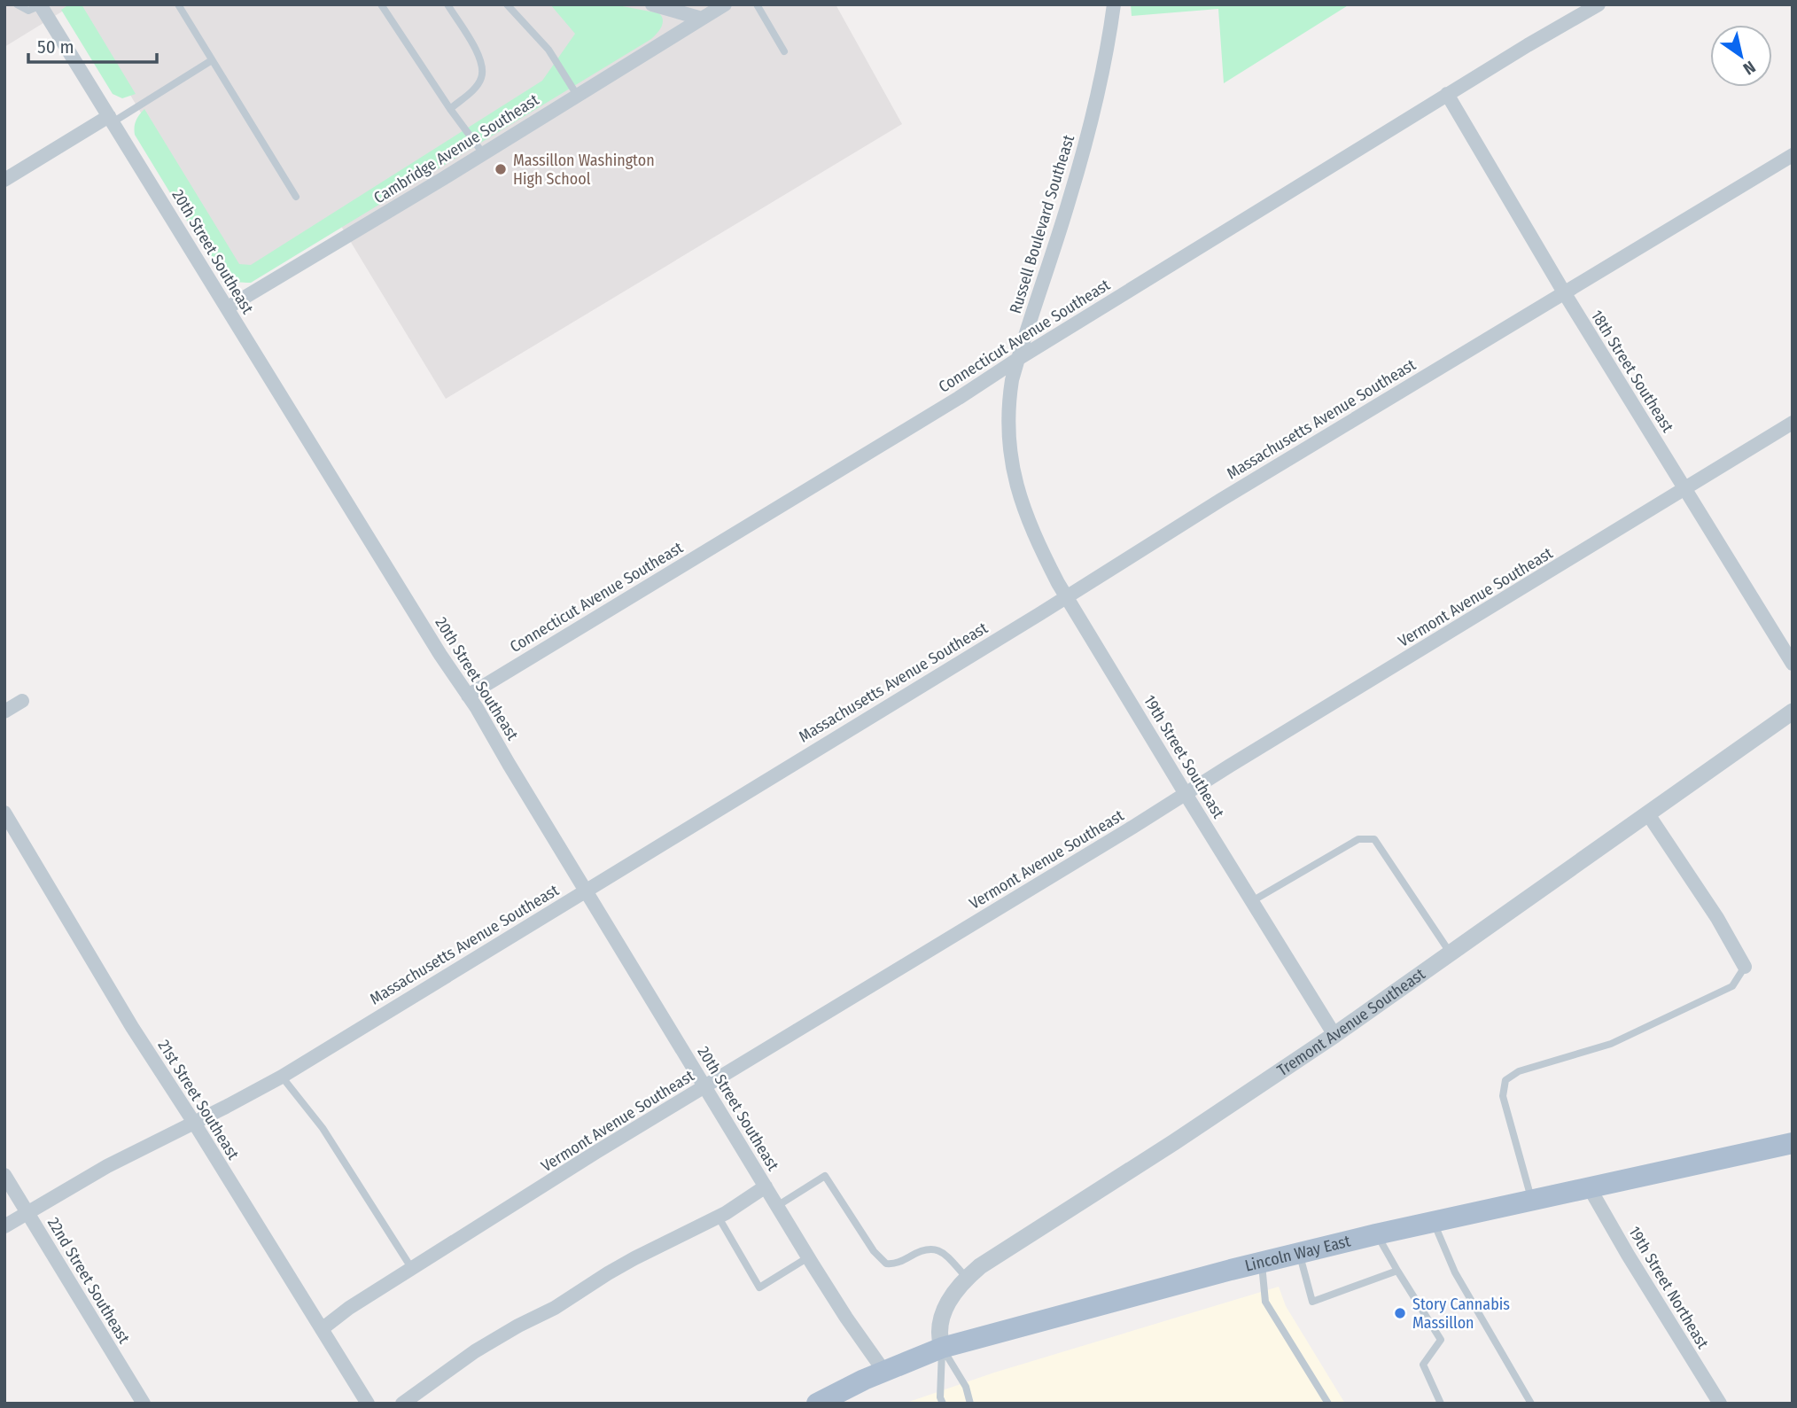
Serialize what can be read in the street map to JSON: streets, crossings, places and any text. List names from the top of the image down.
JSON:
{
  "streets": {
    "main road": ["Lincoln Way East"],
    "street": [
      "Cambridge Avenue Southeast",
      "Russell Boulevard Southeast",
      "20th Street Southeast",
      "Connecticut Avenue Southeast",
      "18th Street Southeast",
      "Massachusetts Avenue Southeast",
      "Vermont Avenue Southeast",
      "19th Street Southeast",
      "Tremont Avenue Southeast",
      "21st Street Southeast",
      "22nd Street Southeast",
      "19th Street Northeast"
    ]
  },
  "crossings": [
    ["Cambridge Avenue Southeast", "20th Street Southeast"],
    ["Russell Boulevard Southeast", "Connecticut Avenue Southeast"],
    ["Russell Boulevard Southeast", "19th Street Southeast"],
    ["20th Street Southeast", "Connecticut Avenue Southeast"],
    ["20th Street Southeast", "Massachusetts Avenue Southeast"],
    ["20th Street Southeast", "Vermont Avenue Southeast"],
    ["20th Street Southeast", "Lincoln Way East"],
    ["Connecticut Avenue Southeast", "18th Street Southeast"],
    ["18th Street Southeast", "Massachusetts Avenue Southeast"],
    ["18th Street Southeast", "Vermont Avenue Southeast"],
    ["Massachusetts Avenue Southeast", "19th Street Southeast"],
    ["Massachusetts Avenue Southeast", "21st Street Southeast"],
    ["Massachusetts Avenue Southeast", "22nd Street Southeast"],
    ["Vermont Avenue Southeast", "19th Street Southeast"],
    ["Vermont Avenue Southeast", "21st Street Southeast"],
    ["19th Street Southeast", "Tremont Avenue Southeast"],
    ["Tremont Avenue Southeast", "Lincoln Way East"],
    ["Lincoln Way East", "19th Street Northeast"]
  ],
  "places": ["Massillon Washington High School", "Story Cannabis Massillon"],
  "scale_bar": "50 m",
  "north": "bottom right"
}
